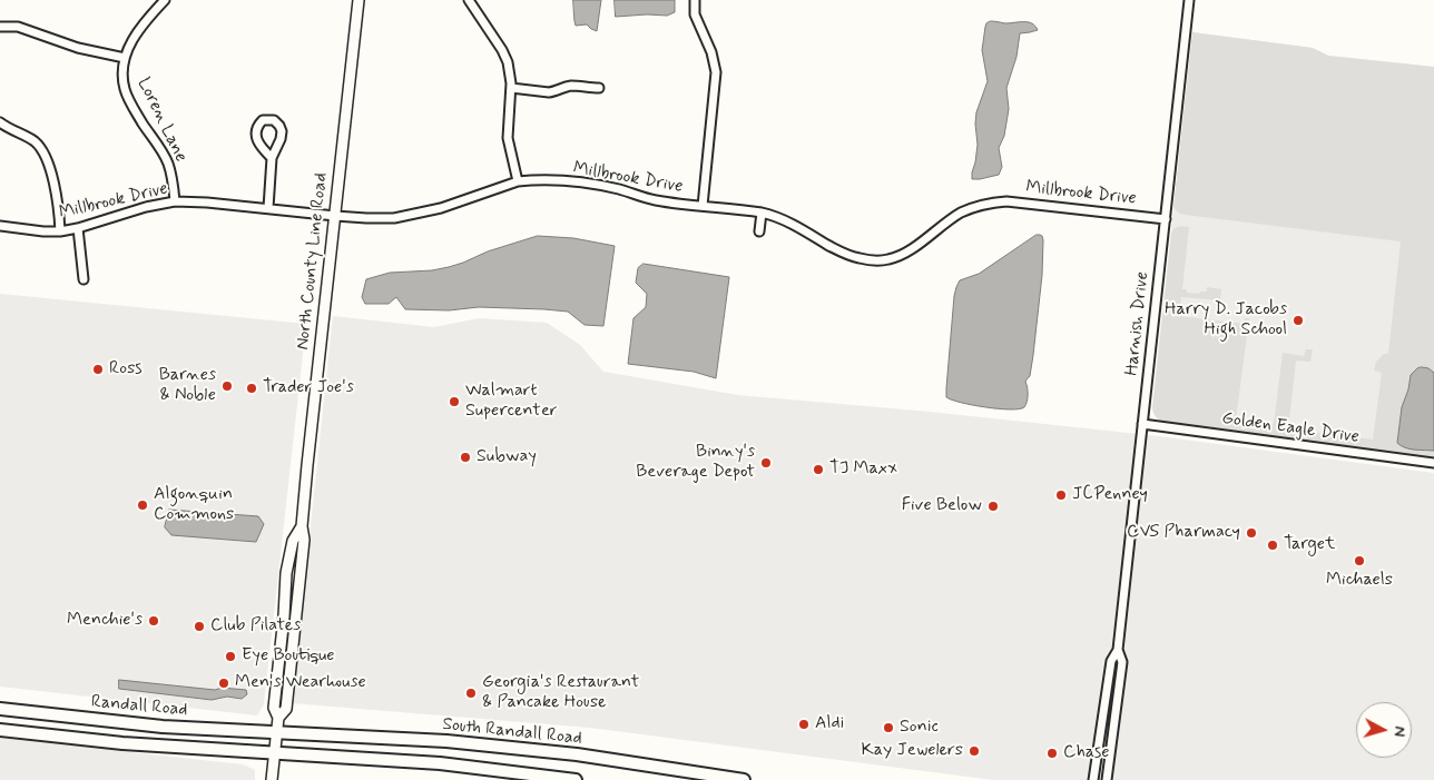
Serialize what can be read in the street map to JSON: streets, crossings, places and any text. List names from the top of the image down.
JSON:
{
  "streets": {
    "main road": ["Randall Road", "South Randall Road"],
    "street": [
      "Loren Lane",
      "Millbrook Drive",
      "North County Line Road",
      "Harnish Drive",
      "Golden Eagle Drive"
    ]
  },
  "crossings": [
    ["Loren Lane", "Millbrook Drive"],
    ["Millbrook Drive", "North County Line Road"],
    ["Millbrook Drive", "Harnish Drive"],
    ["North County Line Road", "Randall Road"],
    ["North County Line Road", "South Randall Road"],
    ["Harnish Drive", "Golden Eagle Drive"],
    ["Randall Road", "South Randall Road"]
  ],
  "places": [
    "Harry D. Jacobs High School",
    "Ross",
    "Barnes & Noble",
    "Trader Joe's",
    "Walmart Supercenter",
    "Subway",
    "Binny's Beverage Depot",
    "TJ Maxx",
    "JCPenney",
    "Algonquin Commons",
    "Five Below",
    "CVS Pharmacy",
    "Target",
    "Michaels",
    "Menchie's",
    "Club Pilates",
    "Eye Boutique",
    "Men's Wearhouse",
    "Georgia's Restaurant & Pancake House",
    "Aldi",
    "Sonic",
    "Kay Jewelers",
    "Chase"
  ],
  "north": "right"
}
